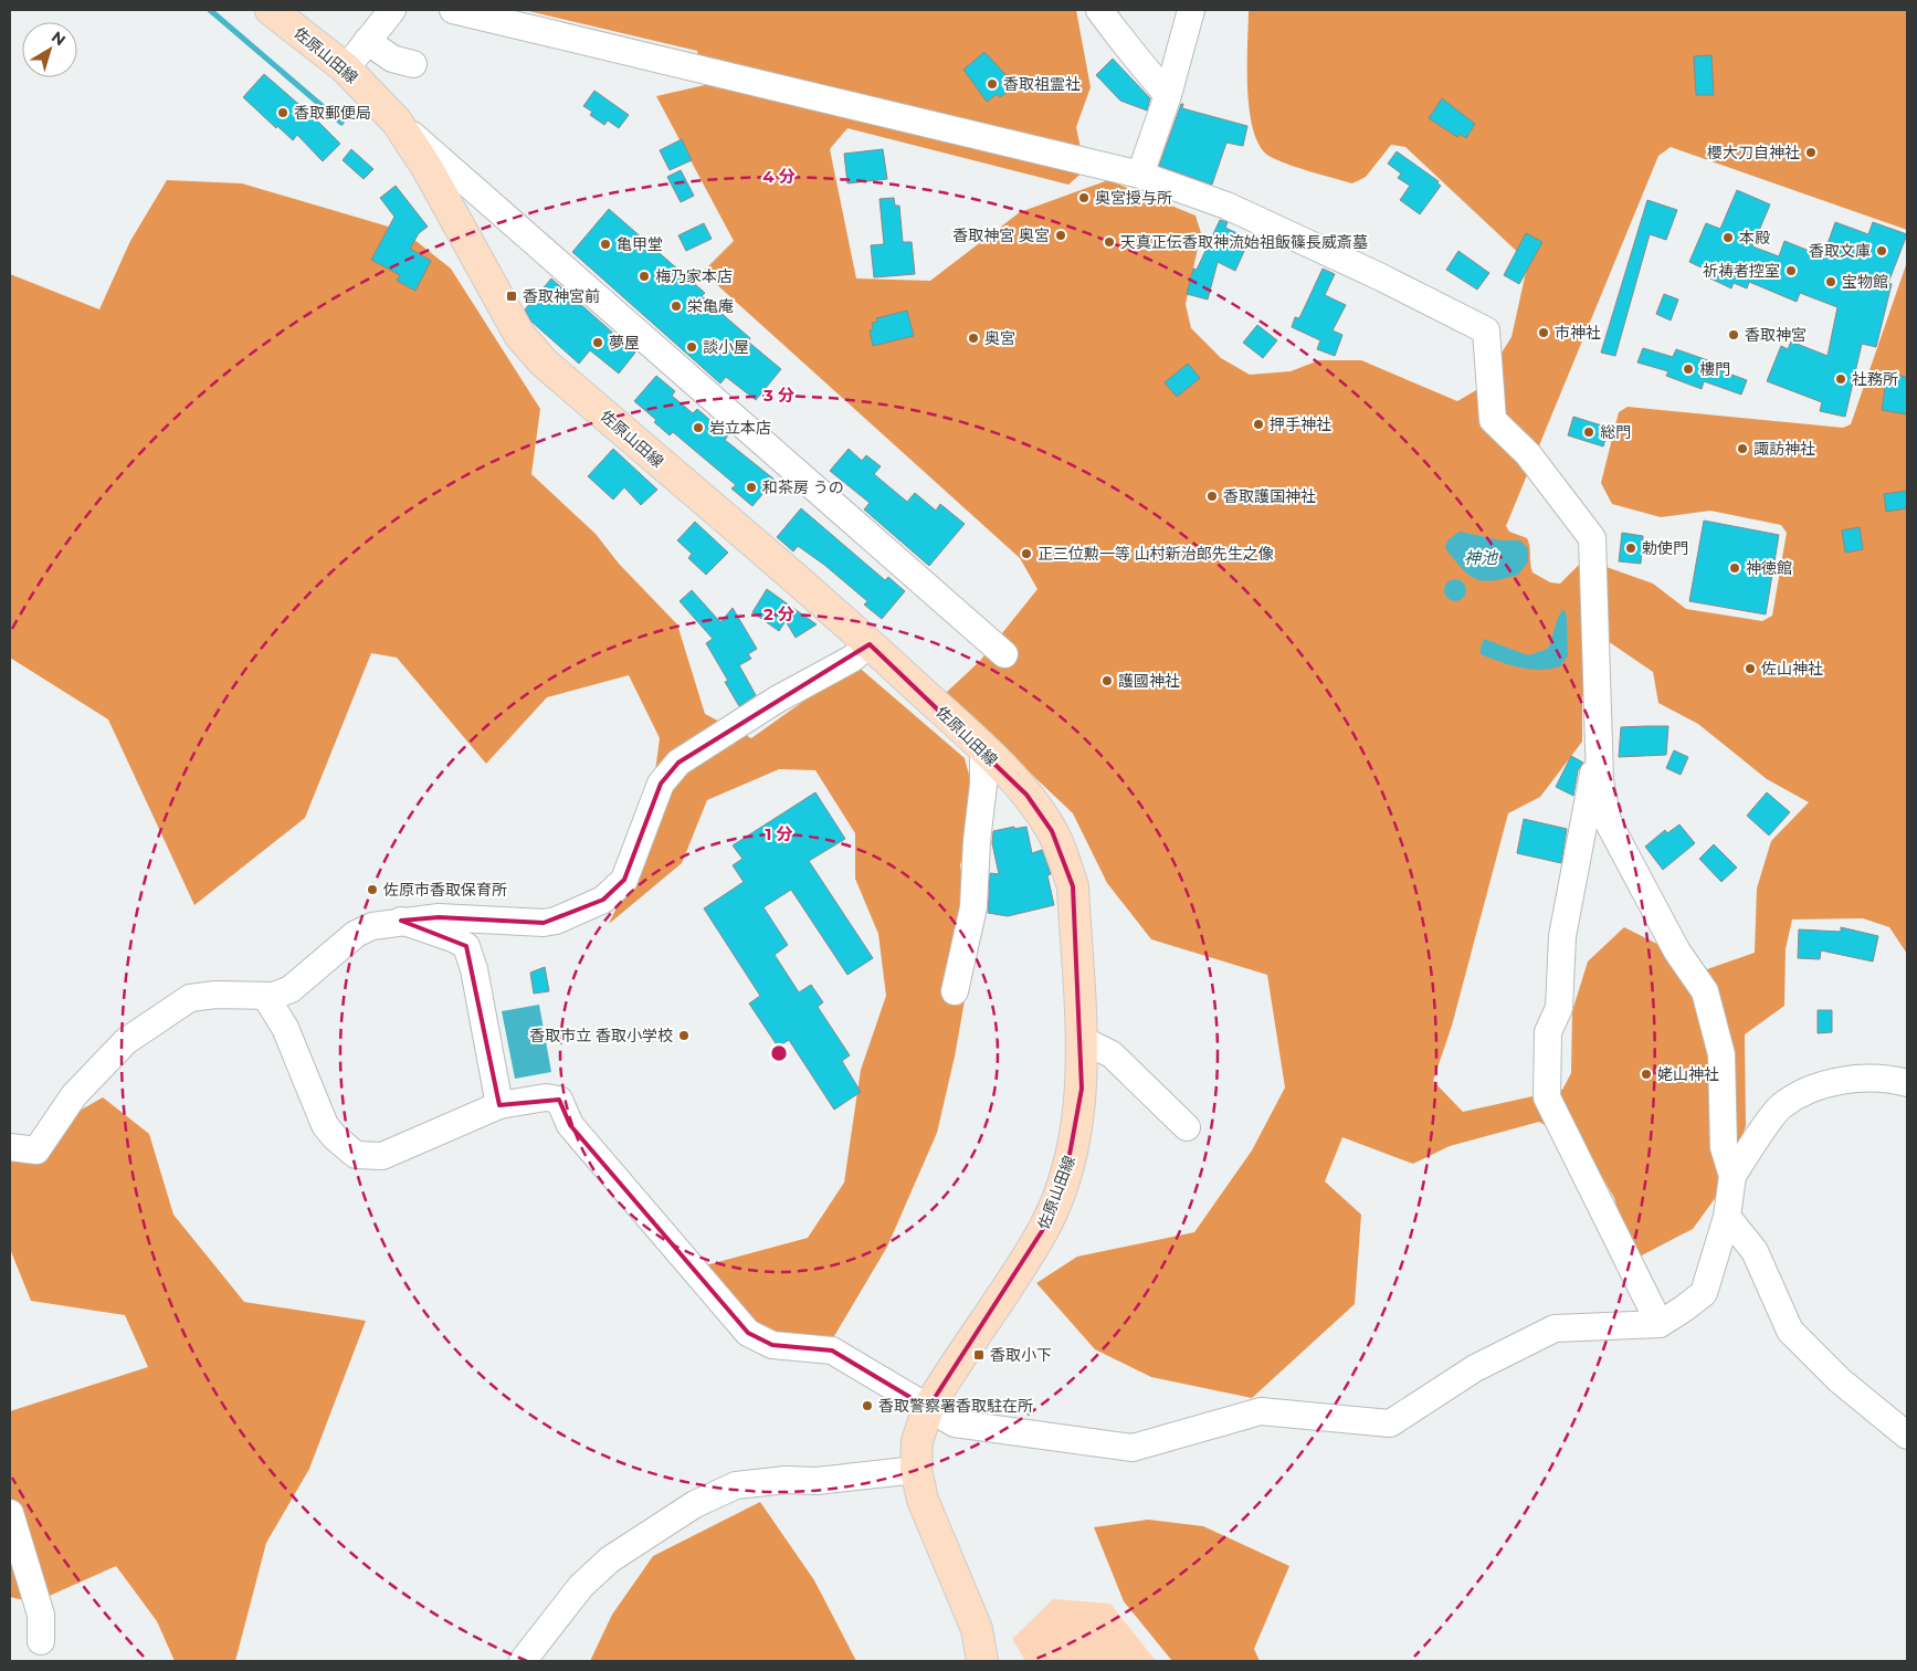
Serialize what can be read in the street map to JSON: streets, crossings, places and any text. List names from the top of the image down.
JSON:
{
  "streets": {
    "main road": ["佐原山田線"]
  },
  "water": ["神池"],
  "places": {
    "other": [
      "香取祖霊社",
      "香取郵便局",
      "櫻大刀自神社",
      "奥宮授与所",
      "香取神宮 奥宮",
      "本殿",
      "天真正伝香取神流始祖飯篠長威斎墓",
      "亀甲堂",
      "香取文庫",
      "祈祷者控室",
      "梅乃家本店",
      "宝物館",
      "栄亀庵",
      "市神社",
      "香取神宮",
      "奥宮",
      "夢屋",
      "談小屋",
      "樓門",
      "社務所",
      "押手神社",
      "岩立本店",
      "総門",
      "諏訪神社",
      "和茶房 うの",
      "香取護国神社",
      "勅使門",
      "正三位勲一等 山村新治郎先生之像",
      "神徳館",
      "佐山神社",
      "護國神社",
      "佐原市香取保育所",
      "香取市立 香取小学校",
      "姥山神社",
      "香取警察署香取駐在所"
    ],
    "transit": ["香取神宮前", "香取小下"]
  },
  "north": "top right",
  "rings": [
    "4 分",
    "3 分",
    "2 分",
    "1 分"
  ]
}
